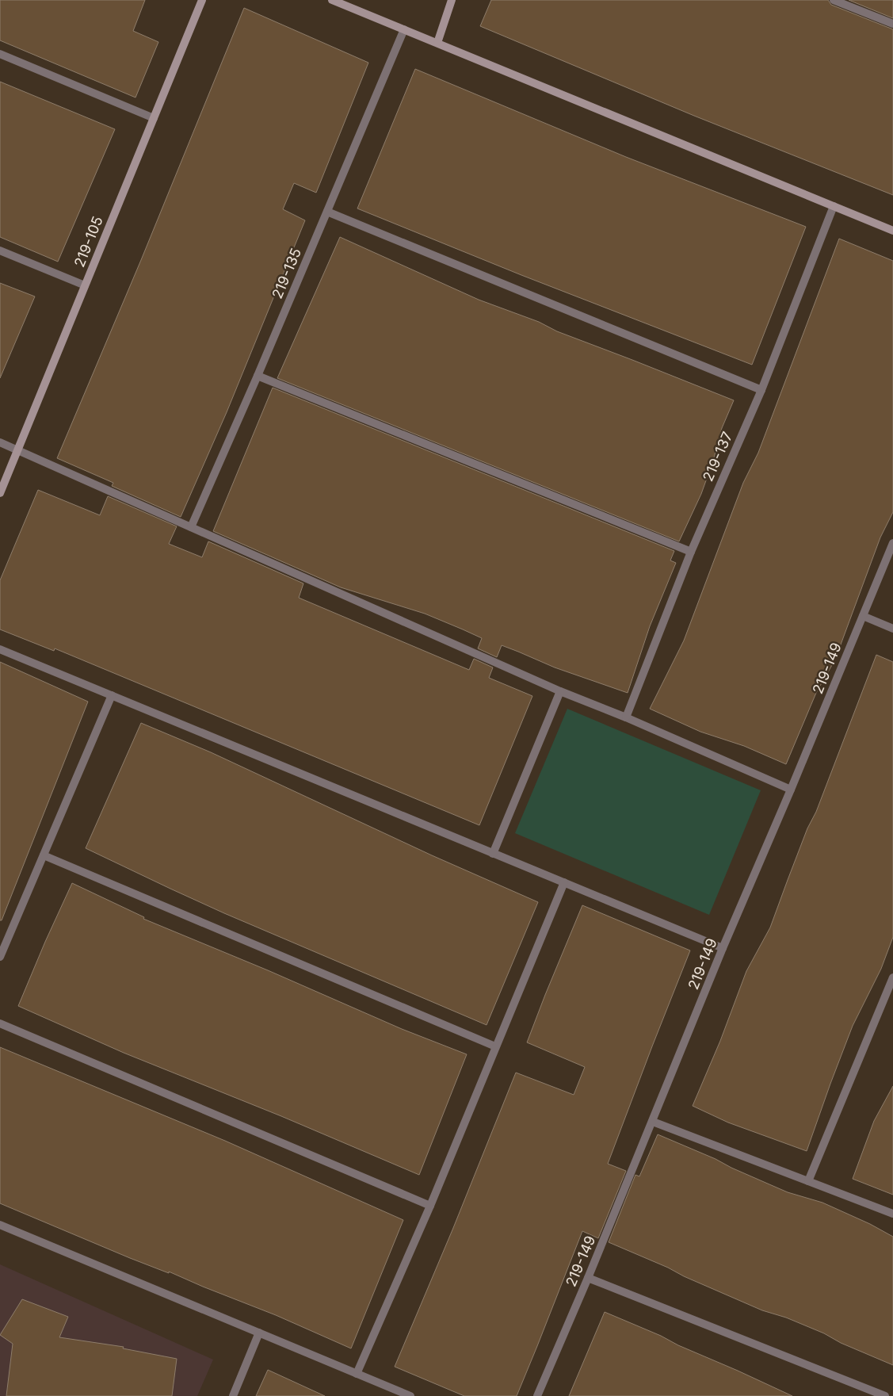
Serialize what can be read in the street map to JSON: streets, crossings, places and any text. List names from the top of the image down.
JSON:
{
  "streets": {
    "street": [
      "219-105",
      "219-135",
      "219-137",
      "219-149"
    ]
  }
}
